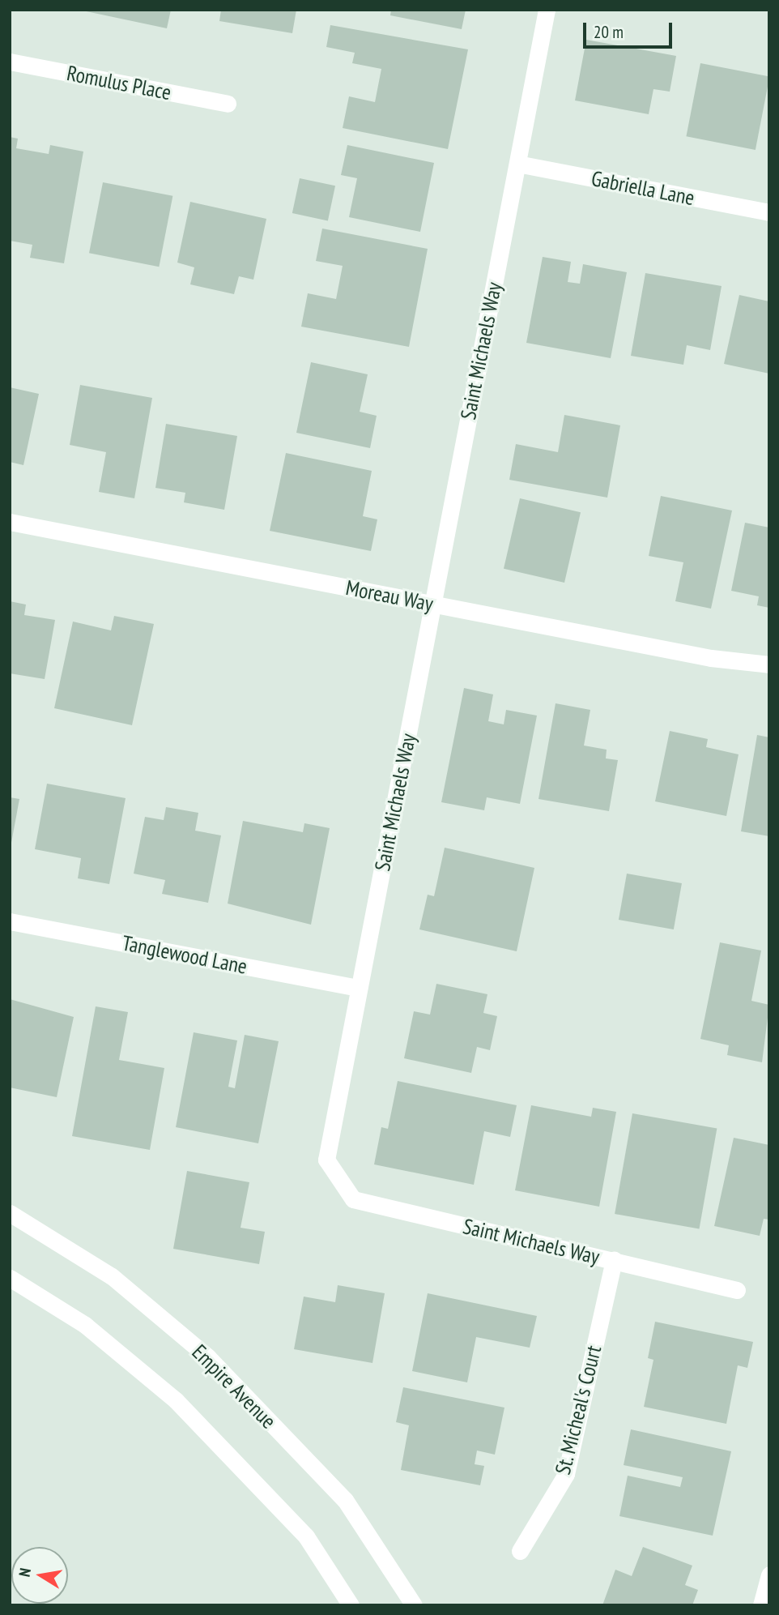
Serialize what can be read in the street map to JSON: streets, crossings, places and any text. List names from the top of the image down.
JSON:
{
  "streets": {
    "street": [
      "Romulus Place",
      "Gabriella Lane",
      "Saint Michaels Way",
      "Moreau Way",
      "Tanglewood Lane",
      "Empire Avenue",
      "St. Micheal's Court"
    ]
  },
  "crossings": [
    ["Gabriella Lane", "Saint Michaels Way"],
    ["Saint Michaels Way", "Moreau Way"],
    ["Saint Michaels Way", "Tanglewood Lane"],
    ["Saint Michaels Way", "St. Micheal's Court"]
  ],
  "scale_bar": "20 m",
  "north": "left"
}
